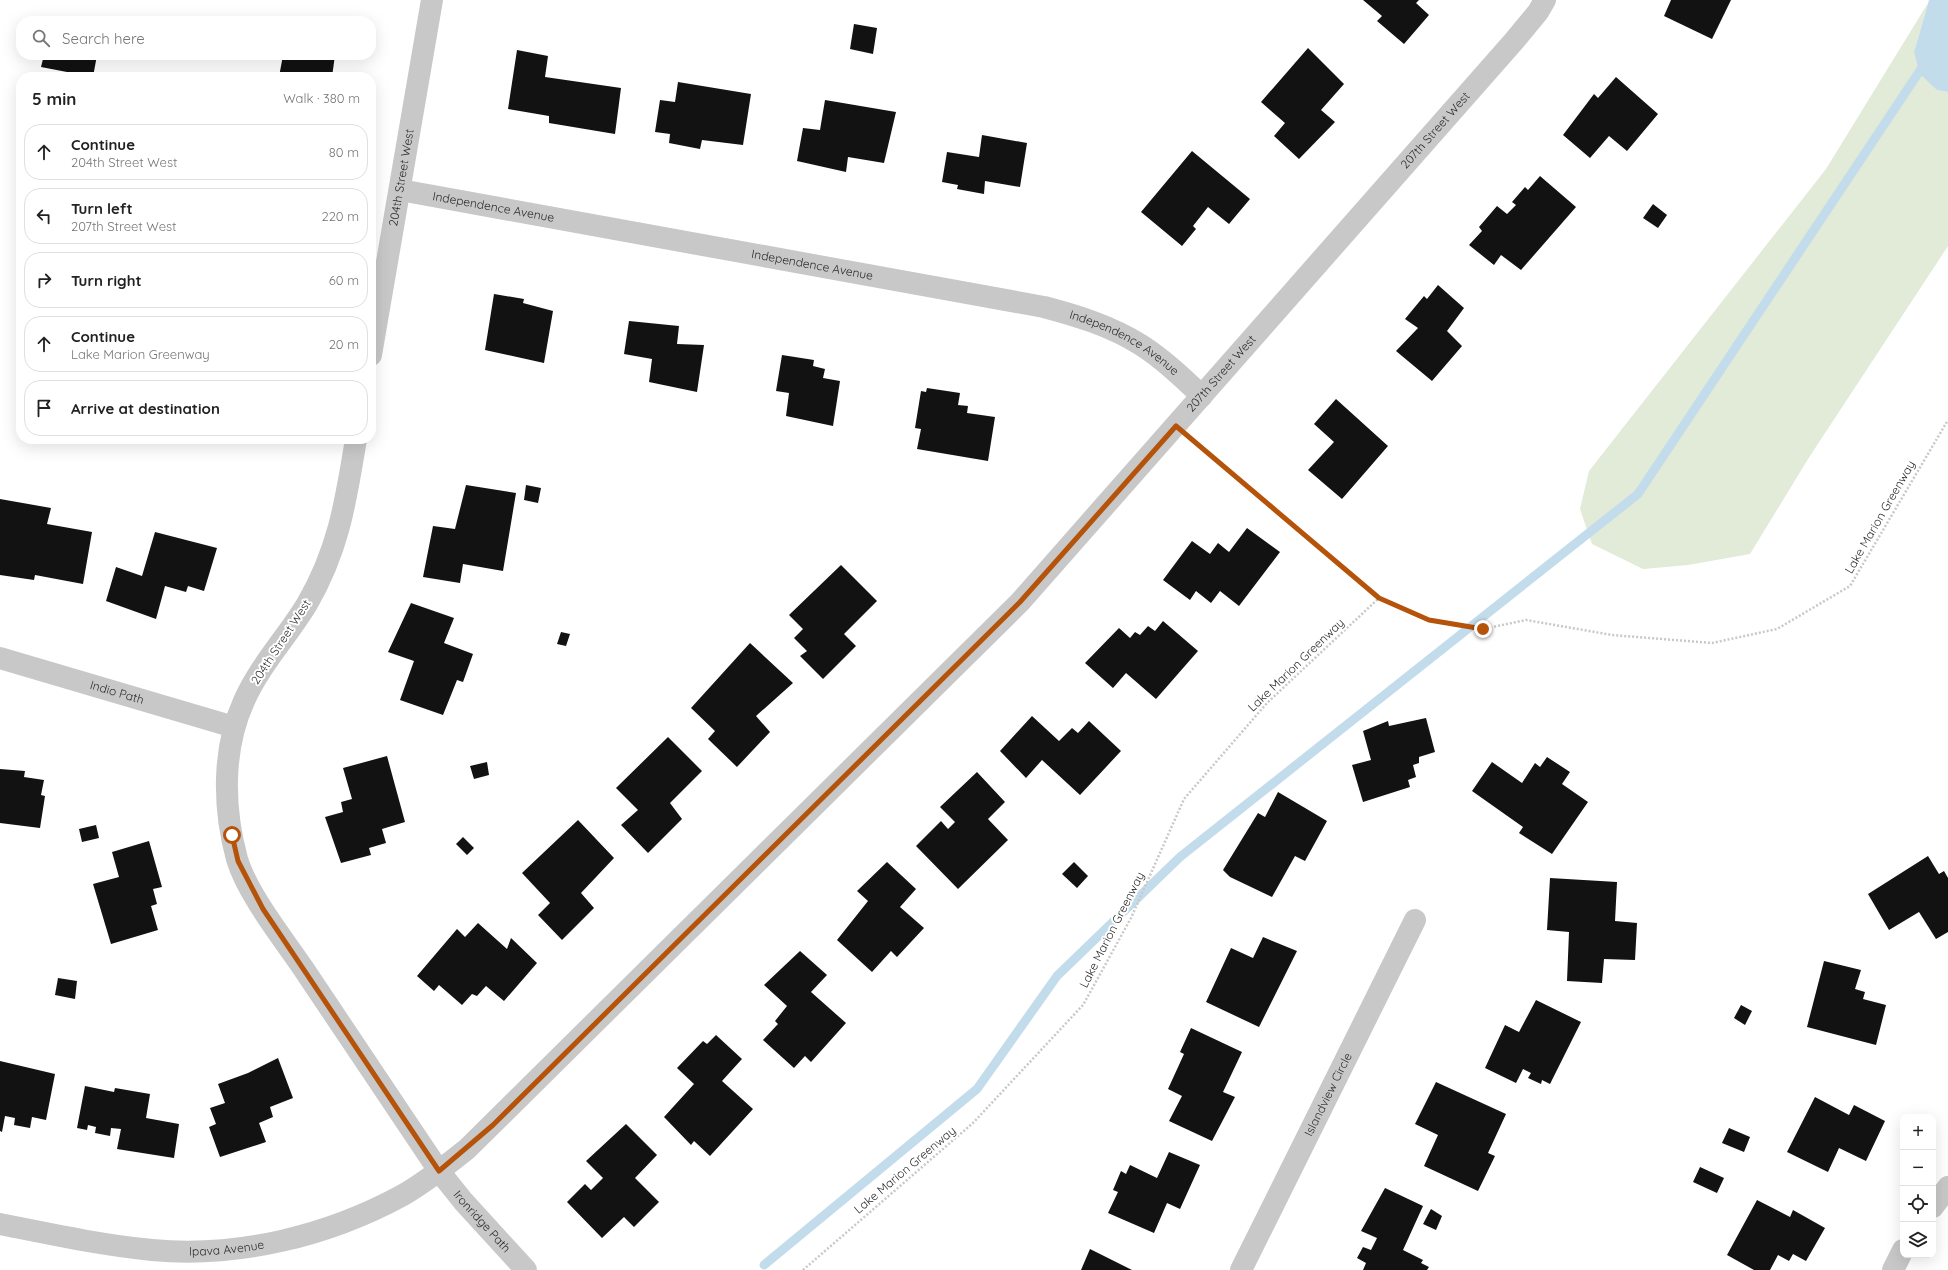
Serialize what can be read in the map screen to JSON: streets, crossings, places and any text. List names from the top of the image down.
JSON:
{
  "streets": {
    "street": [
      "207th Street West",
      "204th Street West",
      "Independence Avenue",
      "Indio Path",
      "Islandview Circle",
      "Ironridge Path",
      "Ipava Avenue"
    ],
    "path": ["Lake Marion Greenway"]
  },
  "crossings": [
    ["207th Street West", "204th Street West"],
    ["207th Street West", "Independence Avenue"],
    ["207th Street West", "Ironridge Path"],
    ["207th Street West", "Ipava Avenue"],
    ["204th Street West", "Independence Avenue"],
    ["204th Street West", "Indio Path"],
    ["204th Street West", "Ironridge Path"],
    ["204th Street West", "Ipava Avenue"],
    ["Ironridge Path", "Ipava Avenue"]
  ],
  "page": {
    "search": "Search here",
    "heading": ["5 min", "Walk · 380 m"],
    "list": [
      ["Continue", "204th Street West", "80 m"],
      ["Turn left", "207th Street West", "220 m"],
      ["Turn right", "60 m"],
      ["Continue", "Lake Marion Greenway", "20 m"],
      "Arrive at destination"
    ],
    "map_buttons": ["+", "−"]
  }
}
